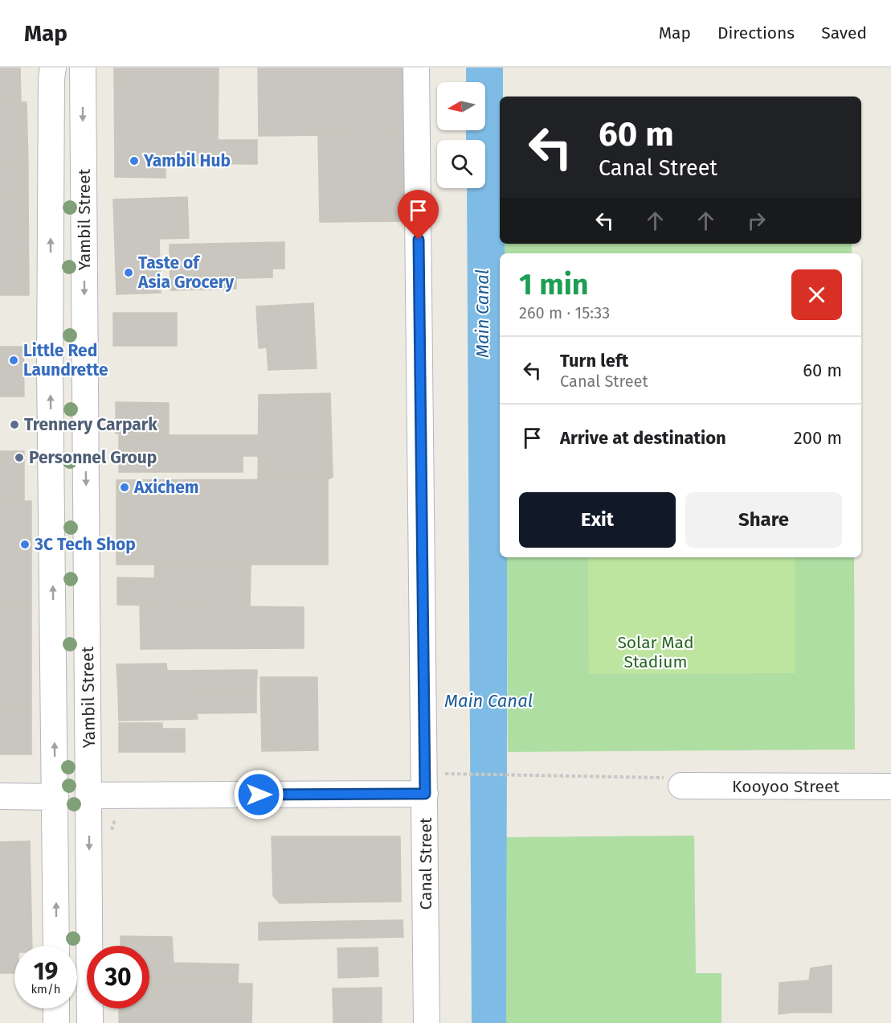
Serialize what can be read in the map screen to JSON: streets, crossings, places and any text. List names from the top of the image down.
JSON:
{
  "streets": {
    "street": ["Yambil Street", "Kooyoo Street", "Canal Street"]
  },
  "water": ["Main Canal"],
  "parks": ["Solar Mad Stadium"],
  "places": [
    "Yambil Hub",
    "Taste of Asia Grocery",
    "Little Red Laundrette",
    "Trennery Carpark",
    "Personnel Group",
    "Axichem",
    "3C Tech Shop"
  ],
  "north": "left",
  "page": {
    "header": "Map",
    "nav": ["Map", "Directions", "Saved"],
    "turn": ["60 m", "Canal Street"],
    "heading": ["1 min", "260 m · 15:33"],
    "list": [
      {
        "name": "Turn left",
        "note": "Canal Street",
        "value": "60 m"
      },
      {
        "name": "Arrive at destination",
        "value": "200 m"
      }
    ],
    "buttons": ["Exit", "Share"],
    "speed": "19 km/h",
    "limit": "30"
  }
}
